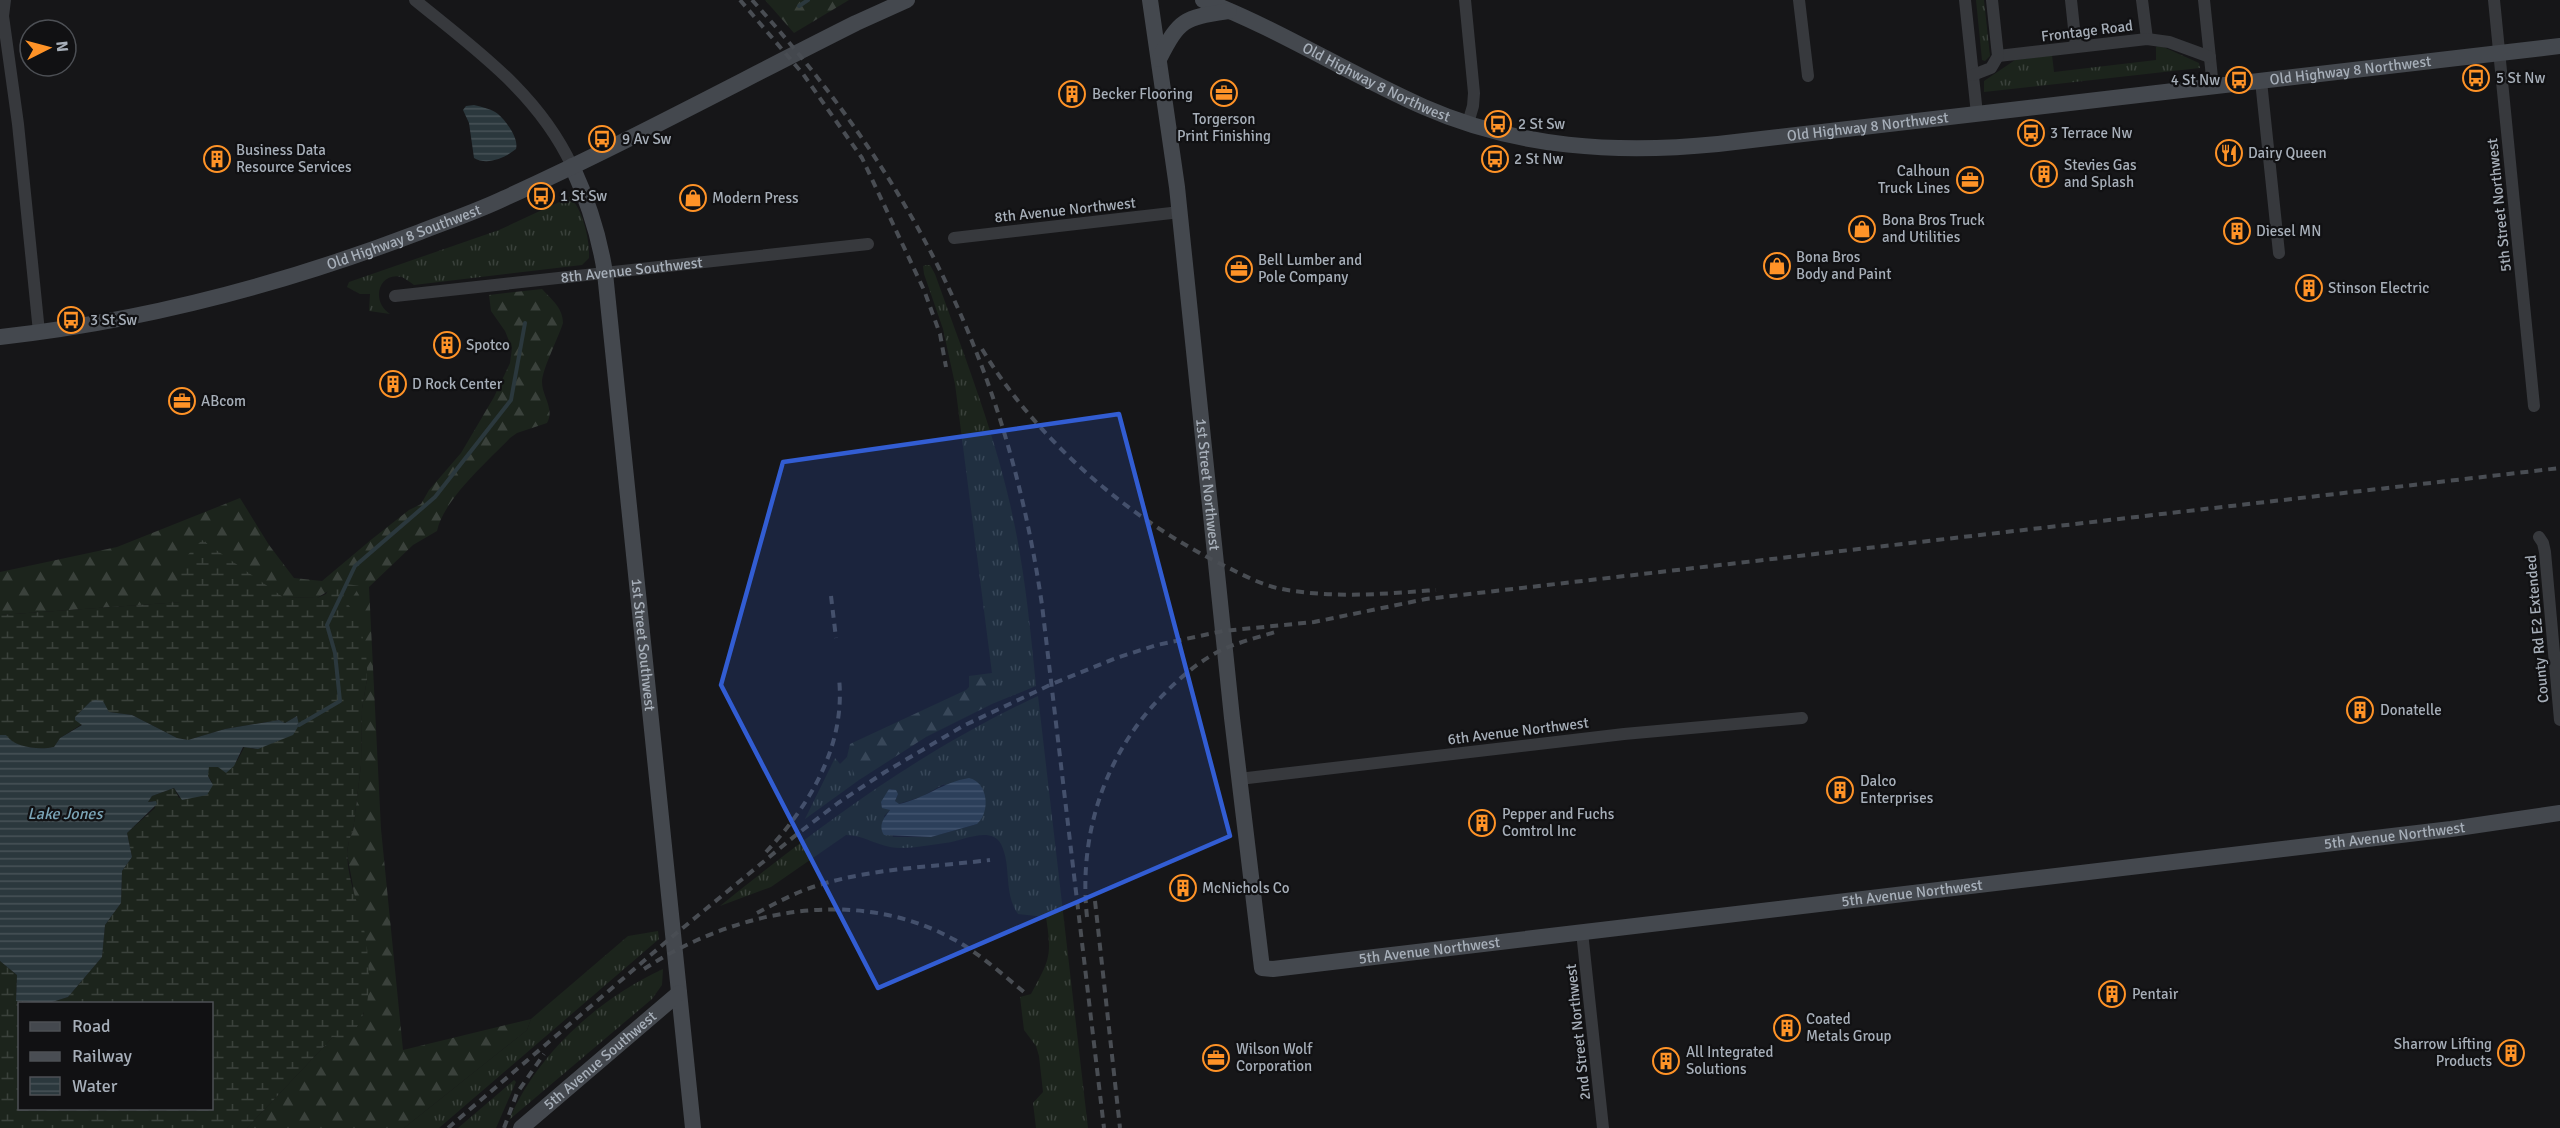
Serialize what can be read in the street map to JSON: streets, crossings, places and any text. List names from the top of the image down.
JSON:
{
  "streets": {
    "street": [
      "Frontage Road",
      "Old Highway 8 Northwest",
      "5th Street Northwest",
      "8th Avenue Northwest",
      "Old Highway 8 Southwest",
      "8th Avenue Southwest",
      "1st Street Northwest",
      "County Rd E2 Extended",
      "1st Street Southwest",
      "6th Avenue Northwest",
      "5th Avenue Northwest",
      "2nd Street Northwest",
      "5th Avenue Southwest"
    ]
  },
  "crossings": [
    ["Old Highway 8 Northwest", "5th Street Northwest"],
    ["8th Avenue Northwest", "1st Street Northwest"],
    ["Old Highway 8 Southwest", "1st Street Southwest"],
    ["8th Avenue Southwest", "1st Street Southwest"],
    ["1st Street Northwest", "6th Avenue Northwest"],
    ["1st Street Northwest", "5th Avenue Northwest"],
    ["1st Street Southwest", "5th Avenue Southwest"],
    ["5th Avenue Northwest", "2nd Street Northwest"]
  ],
  "water": ["Lake Jones"],
  "places": {
    "bus stop": [
      "5 St Nw",
      "4 St Nw",
      "2 St Sw",
      "3 Terrace Nw",
      "9 Av Sw",
      "2 St Nw",
      "1 St Sw",
      "3 St Sw"
    ],
    "office": [
      "Torgerson Print Finishing",
      "Calhoun Truck Lines",
      "Bell Lumber and Pole Company",
      "ABcom",
      "Wilson Wolf Corporation"
    ],
    "building": [
      "Becker Flooring",
      "Business Data Resource Services",
      "Stevies Gas and Splash",
      "Diesel MN",
      "Stinson Electric",
      "Spotco",
      "D Rock Center",
      "Donatelle",
      "Dalco Enterprises",
      "Pepper and Fuchs Comtrol Inc",
      "McNichols Co",
      "Pentair",
      "Coated Metals Group",
      "Sharrow Lifting Products",
      "All Integrated Solutions"
    ],
    "restaurant": ["Dairy Queen"],
    "shop": ["Modern Press", "Bona Bros Truck and Utilities", "Bona Bros Body and Paint"]
  },
  "legend": ["Road", "Railway", "Water"],
  "north": "right"
}
